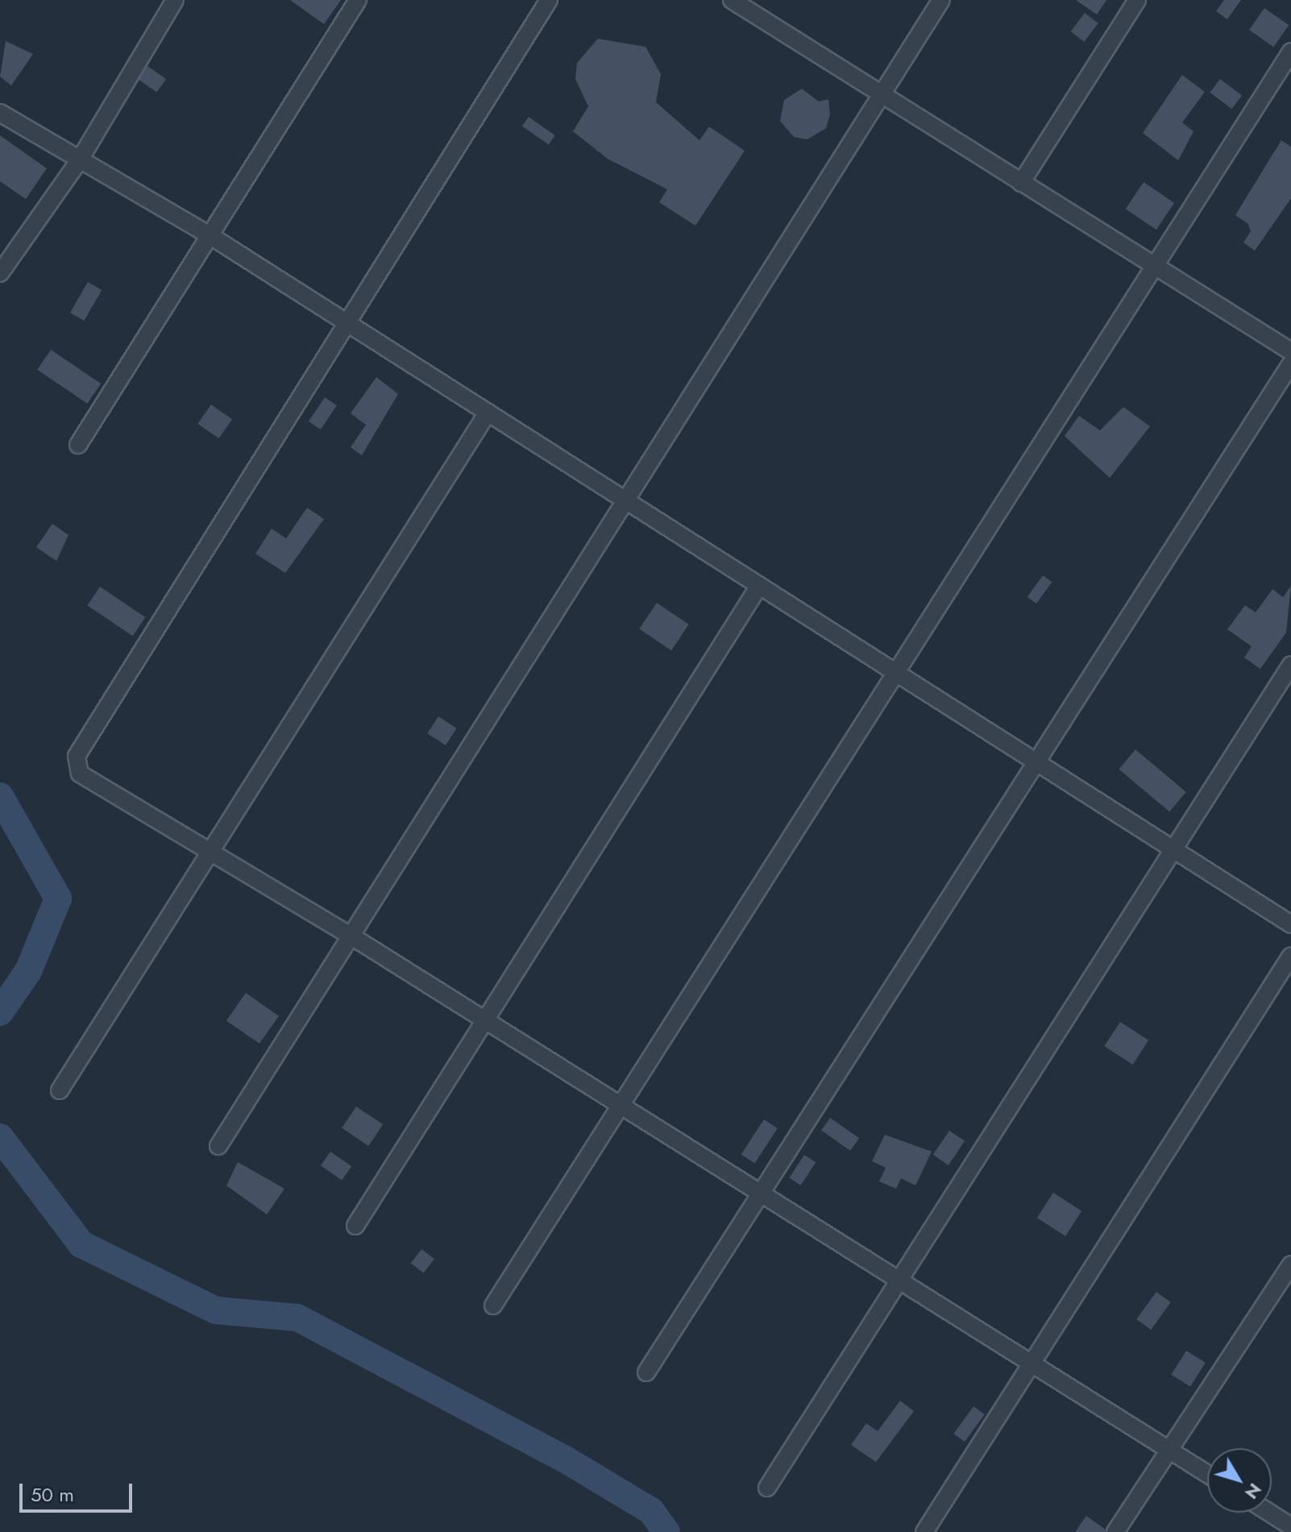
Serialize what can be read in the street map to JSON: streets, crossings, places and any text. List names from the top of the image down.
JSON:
{
  "scale_bar": "50 m",
  "north": "bottom right"
}
